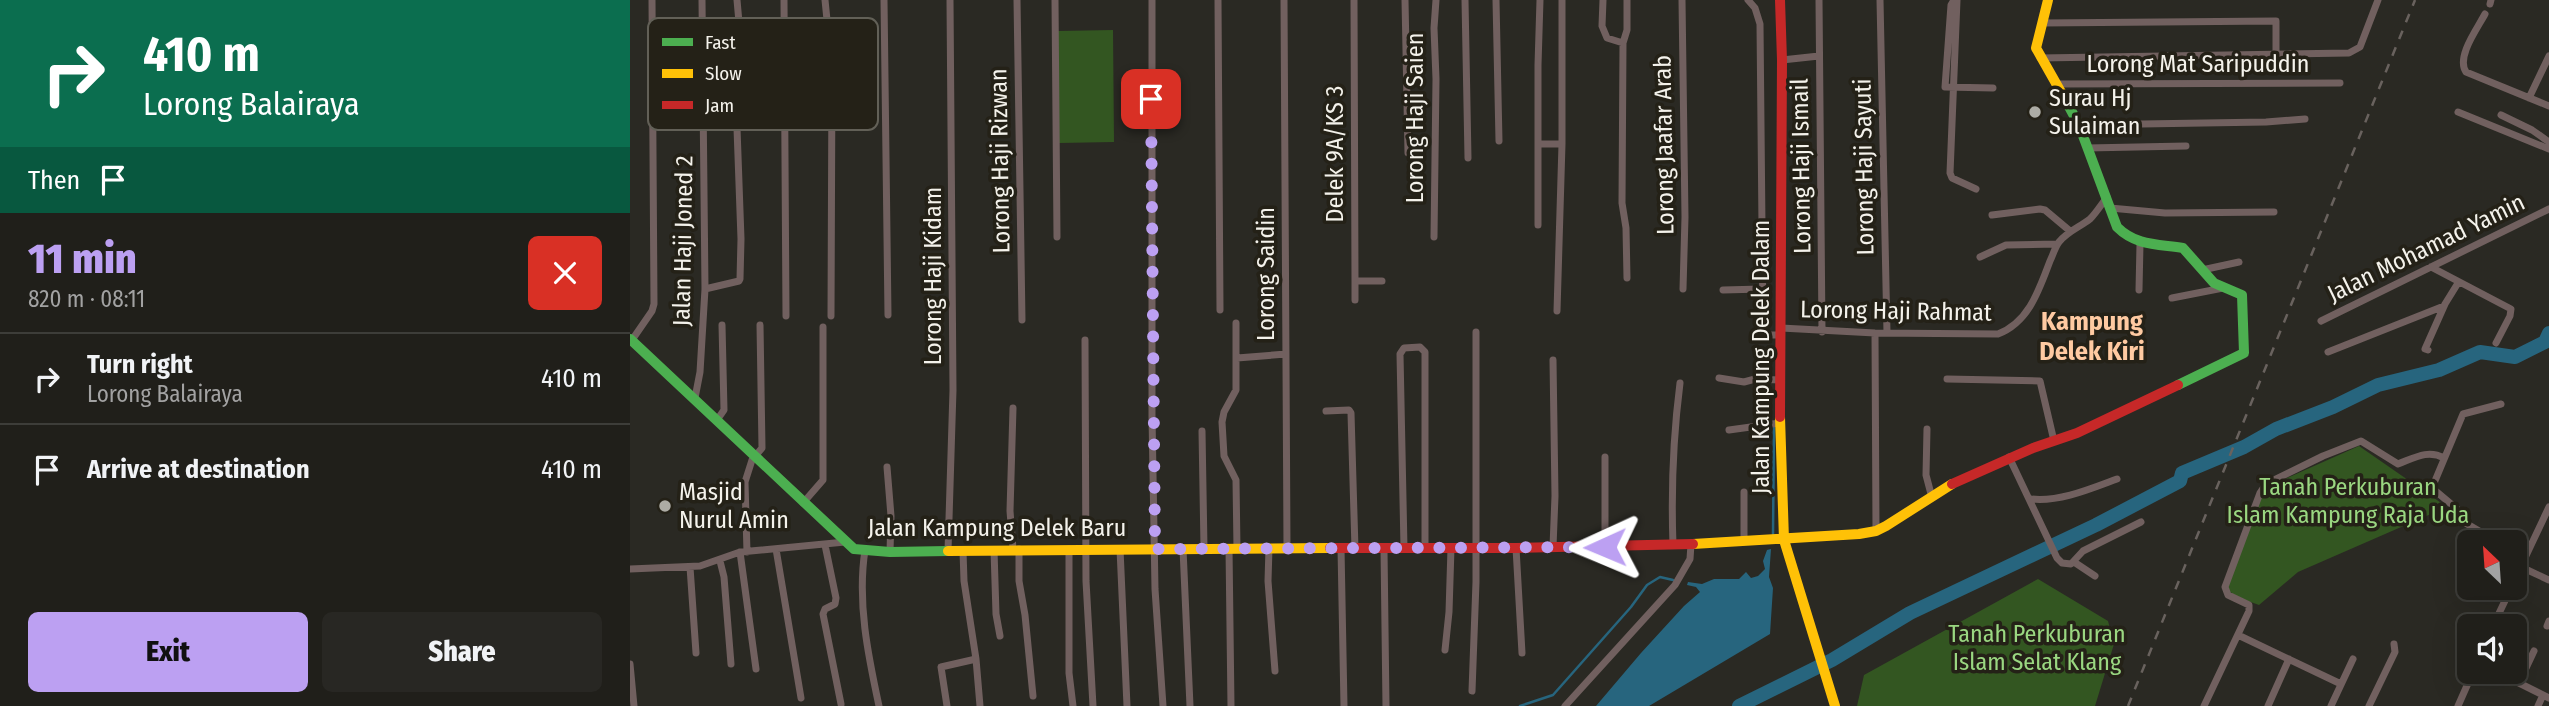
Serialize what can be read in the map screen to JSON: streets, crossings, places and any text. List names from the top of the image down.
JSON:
{
  "streets": {
    "street": [
      "Lorong Mat Saripuddin",
      "Lorong Haji Saien",
      "Lorong Jaafar Arab",
      "Delek 9A/KS 3",
      "Lorong Haji Rizwan",
      "Lorong Haji Ismail",
      "Lorong Haji Sayuti",
      "Jalan Haji Joned 2",
      "Jalan Mohamad Yamin",
      "Lorong Saidin",
      "Lorong Haji Kidam",
      "Lorong Haji Rahmat",
      "Jalan Kampung Delek Dalam",
      "Jalan Kampung Delek Baru"
    ]
  },
  "crossings": [
    ["Lorong Haji Ismail", "Lorong Haji Rahmat"],
    ["Lorong Haji Sayuti", "Lorong Haji Rahmat"],
    ["Jalan Haji Joned 2", "Jalan Kampung Delek Baru"],
    ["Lorong Saidin", "Jalan Kampung Delek Baru"],
    ["Lorong Haji Kidam", "Jalan Kampung Delek Baru"],
    ["Lorong Haji Rahmat", "Jalan Kampung Delek Dalam"],
    ["Jalan Kampung Delek Dalam", "Jalan Kampung Delek Baru"]
  ],
  "districts": ["Kampung Delek Kiri"],
  "parks": ["Tanah Perkuburan Islam Kampung Raja Uda", "Tanah Perkuburan Islam Selat Klang"],
  "places": ["Surau Hj Sulaiman", "Masjid Nurul Amin"],
  "legend": ["Fast", "Slow", "Jam"],
  "north": "top left",
  "page": {
    "turn": ["410 m", "Lorong Balairaya"],
    "then": "Then",
    "heading": ["11 min", "820 m · 08:11"],
    "list": [
      {
        "name": "Turn right",
        "note": "Lorong Balairaya",
        "value": "410 m"
      },
      {
        "name": "Arrive at destination",
        "value": "410 m"
      }
    ],
    "buttons": ["Exit", "Share"]
  }
}
